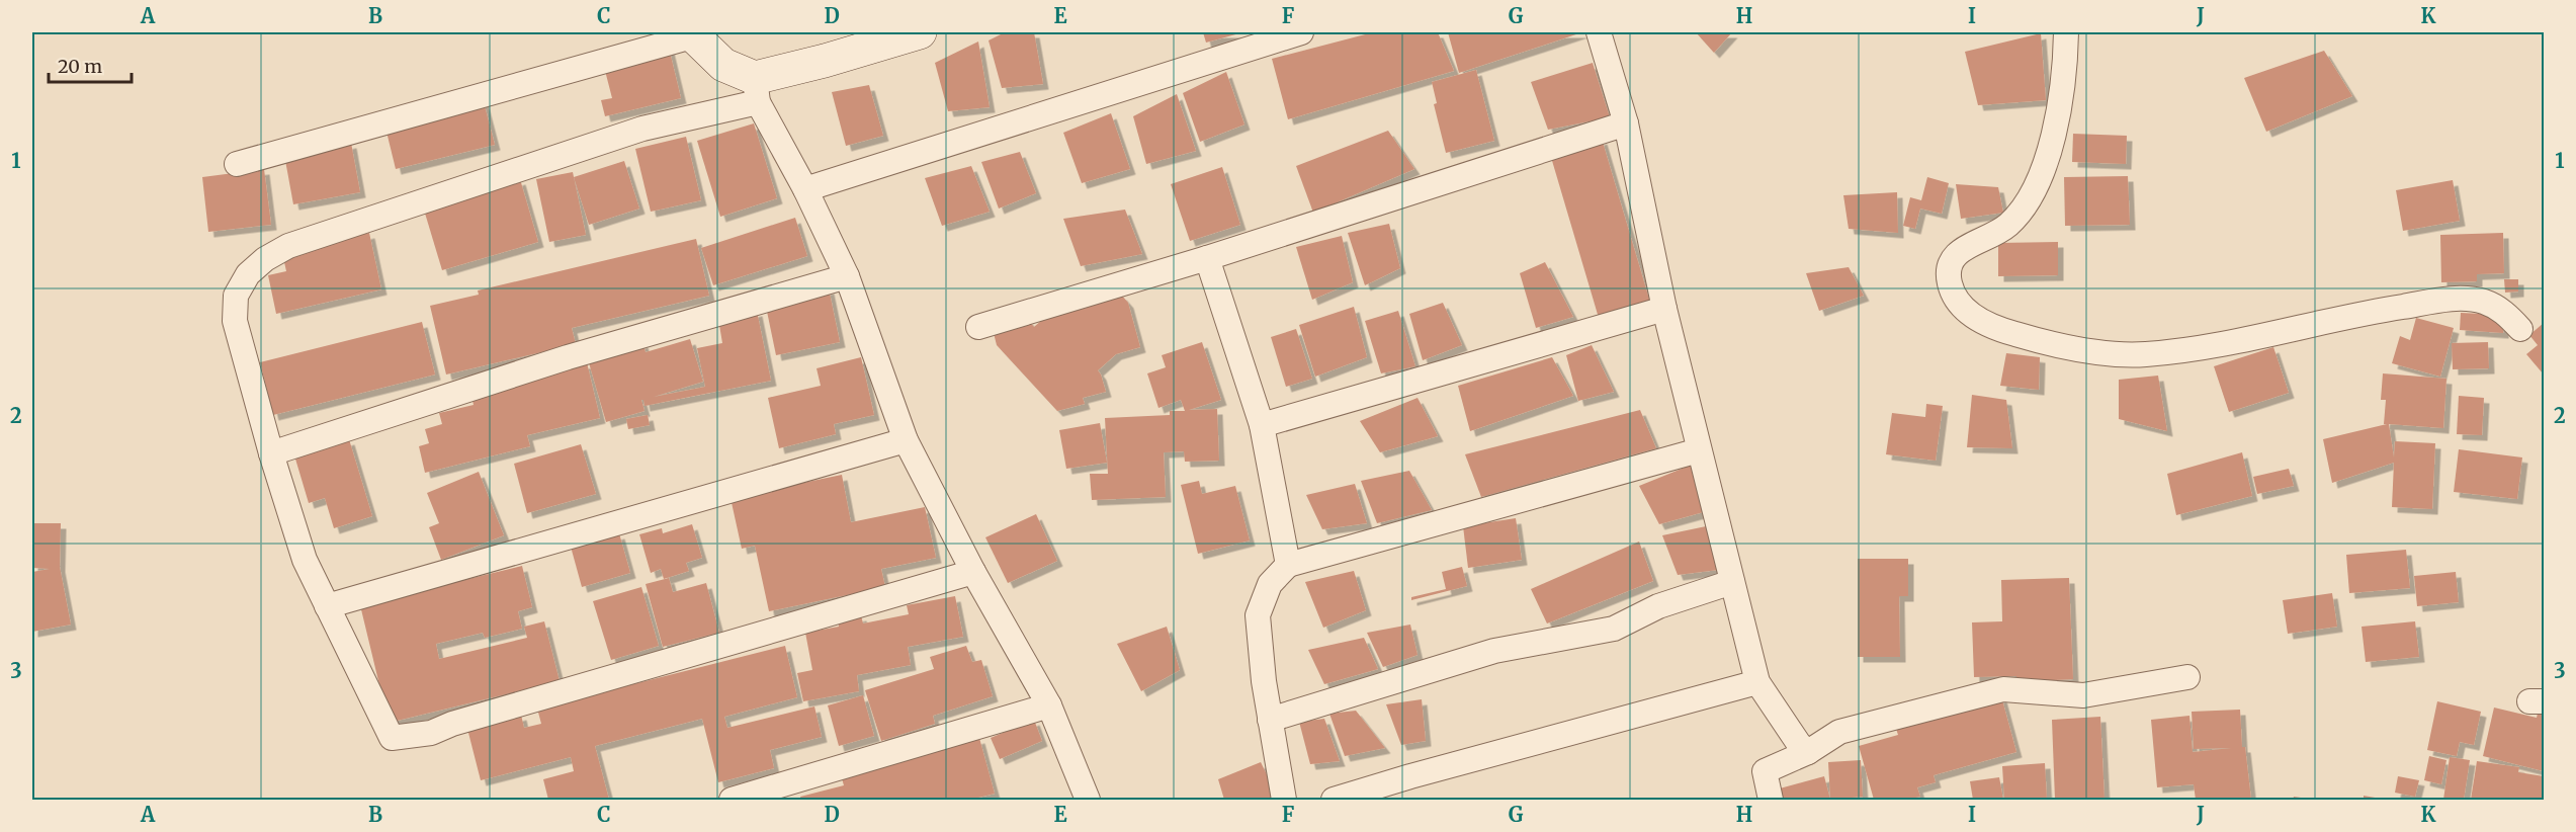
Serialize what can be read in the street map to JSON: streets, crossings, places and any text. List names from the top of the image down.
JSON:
{
  "scale_bar": "20 m",
  "grid": {
    "columns": [
      "A",
      "B",
      "C",
      "D",
      "E",
      "F",
      "G",
      "H",
      "I",
      "J",
      "K"
    ],
    "rows": ["1", "2", "3"]
  }
}
